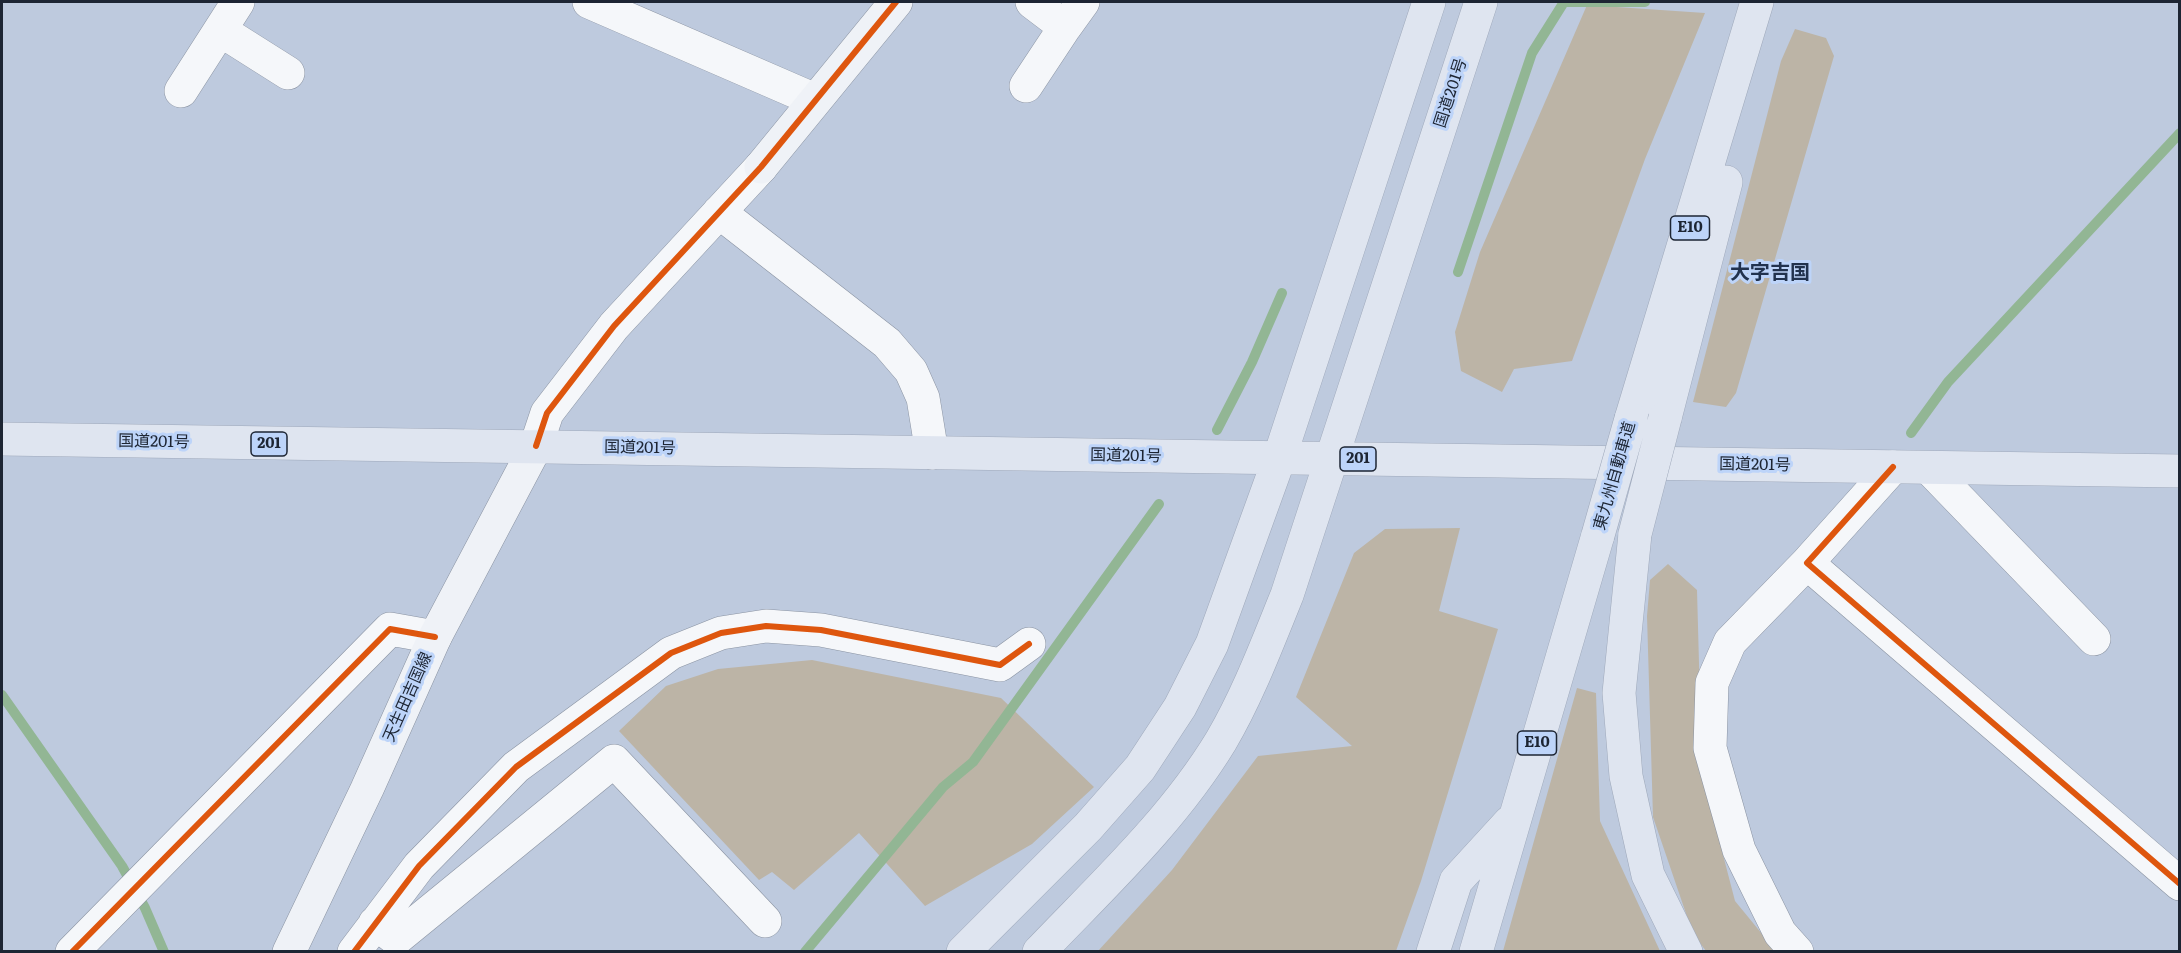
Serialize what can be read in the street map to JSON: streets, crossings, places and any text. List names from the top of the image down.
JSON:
{
  "streets": {
    "highway": [
      "国道201号",
      "E10",
      "201",
      "東九州自動車道"
    ],
    "main road": ["天生田吉国線"]
  },
  "crossings": [
    ["国道201号", "天生田吉国線"]
  ],
  "districts": ["大字吉国"]
}
